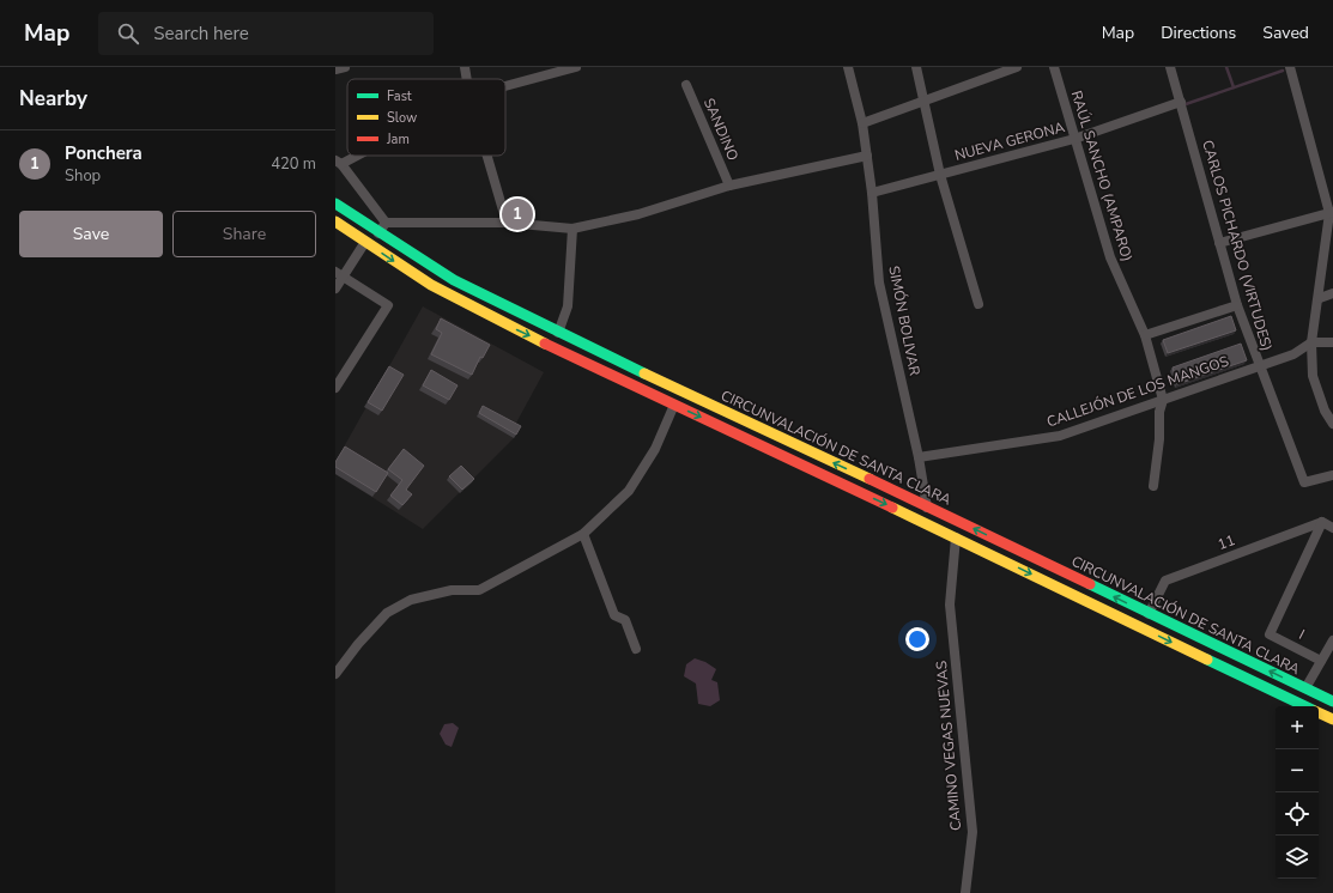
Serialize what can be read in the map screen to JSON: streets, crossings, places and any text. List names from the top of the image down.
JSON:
{
  "streets": {
    "highway": ["CIRCUNVALACIÓN DE SANTA CLARA"],
    "street": [
      "SANDINO",
      "NUEVA GERONA",
      "RAÚL SANCHO (AMPARO)",
      "CARLOS PICHARDO (VIRTUDES)",
      "SIMÓN BOLIVAR",
      "CALLEJÓN DE LOS MANGOS",
      "11",
      "I",
      "CAMINO VEGAS NUEVAS"
    ]
  },
  "crossings": [
    ["NUEVA GERONA", "RAÚL SANCHO (AMPARO)"],
    ["NUEVA GERONA", "CARLOS PICHARDO (VIRTUDES)"],
    ["NUEVA GERONA", "SIMÓN BOLIVAR"],
    ["RAÚL SANCHO (AMPARO)", "CALLEJÓN DE LOS MANGOS"],
    ["CARLOS PICHARDO (VIRTUDES)", "CALLEJÓN DE LOS MANGOS"],
    ["SIMÓN BOLIVAR", "CALLEJÓN DE LOS MANGOS"],
    ["SIMÓN BOLIVAR", "CIRCUNVALACIÓN DE SANTA CLARA"],
    ["CIRCUNVALACIÓN DE SANTA CLARA", "11"],
    ["CIRCUNVALACIÓN DE SANTA CLARA", "CAMINO VEGAS NUEVAS"],
    ["11", "I"]
  ],
  "legend": ["Fast", "Slow", "Jam"],
  "page": {
    "header": "Map",
    "search": "Search here",
    "nav": ["Map", "Directions", "Saved"],
    "heading": "Nearby",
    "list": [
      {
        "mark": "1",
        "name": "Ponchera",
        "note": "Shop",
        "value": "420 m"
      }
    ],
    "buttons": ["Save", "Share"],
    "pins": "1",
    "map_buttons": ["+", "−"]
  }
}
